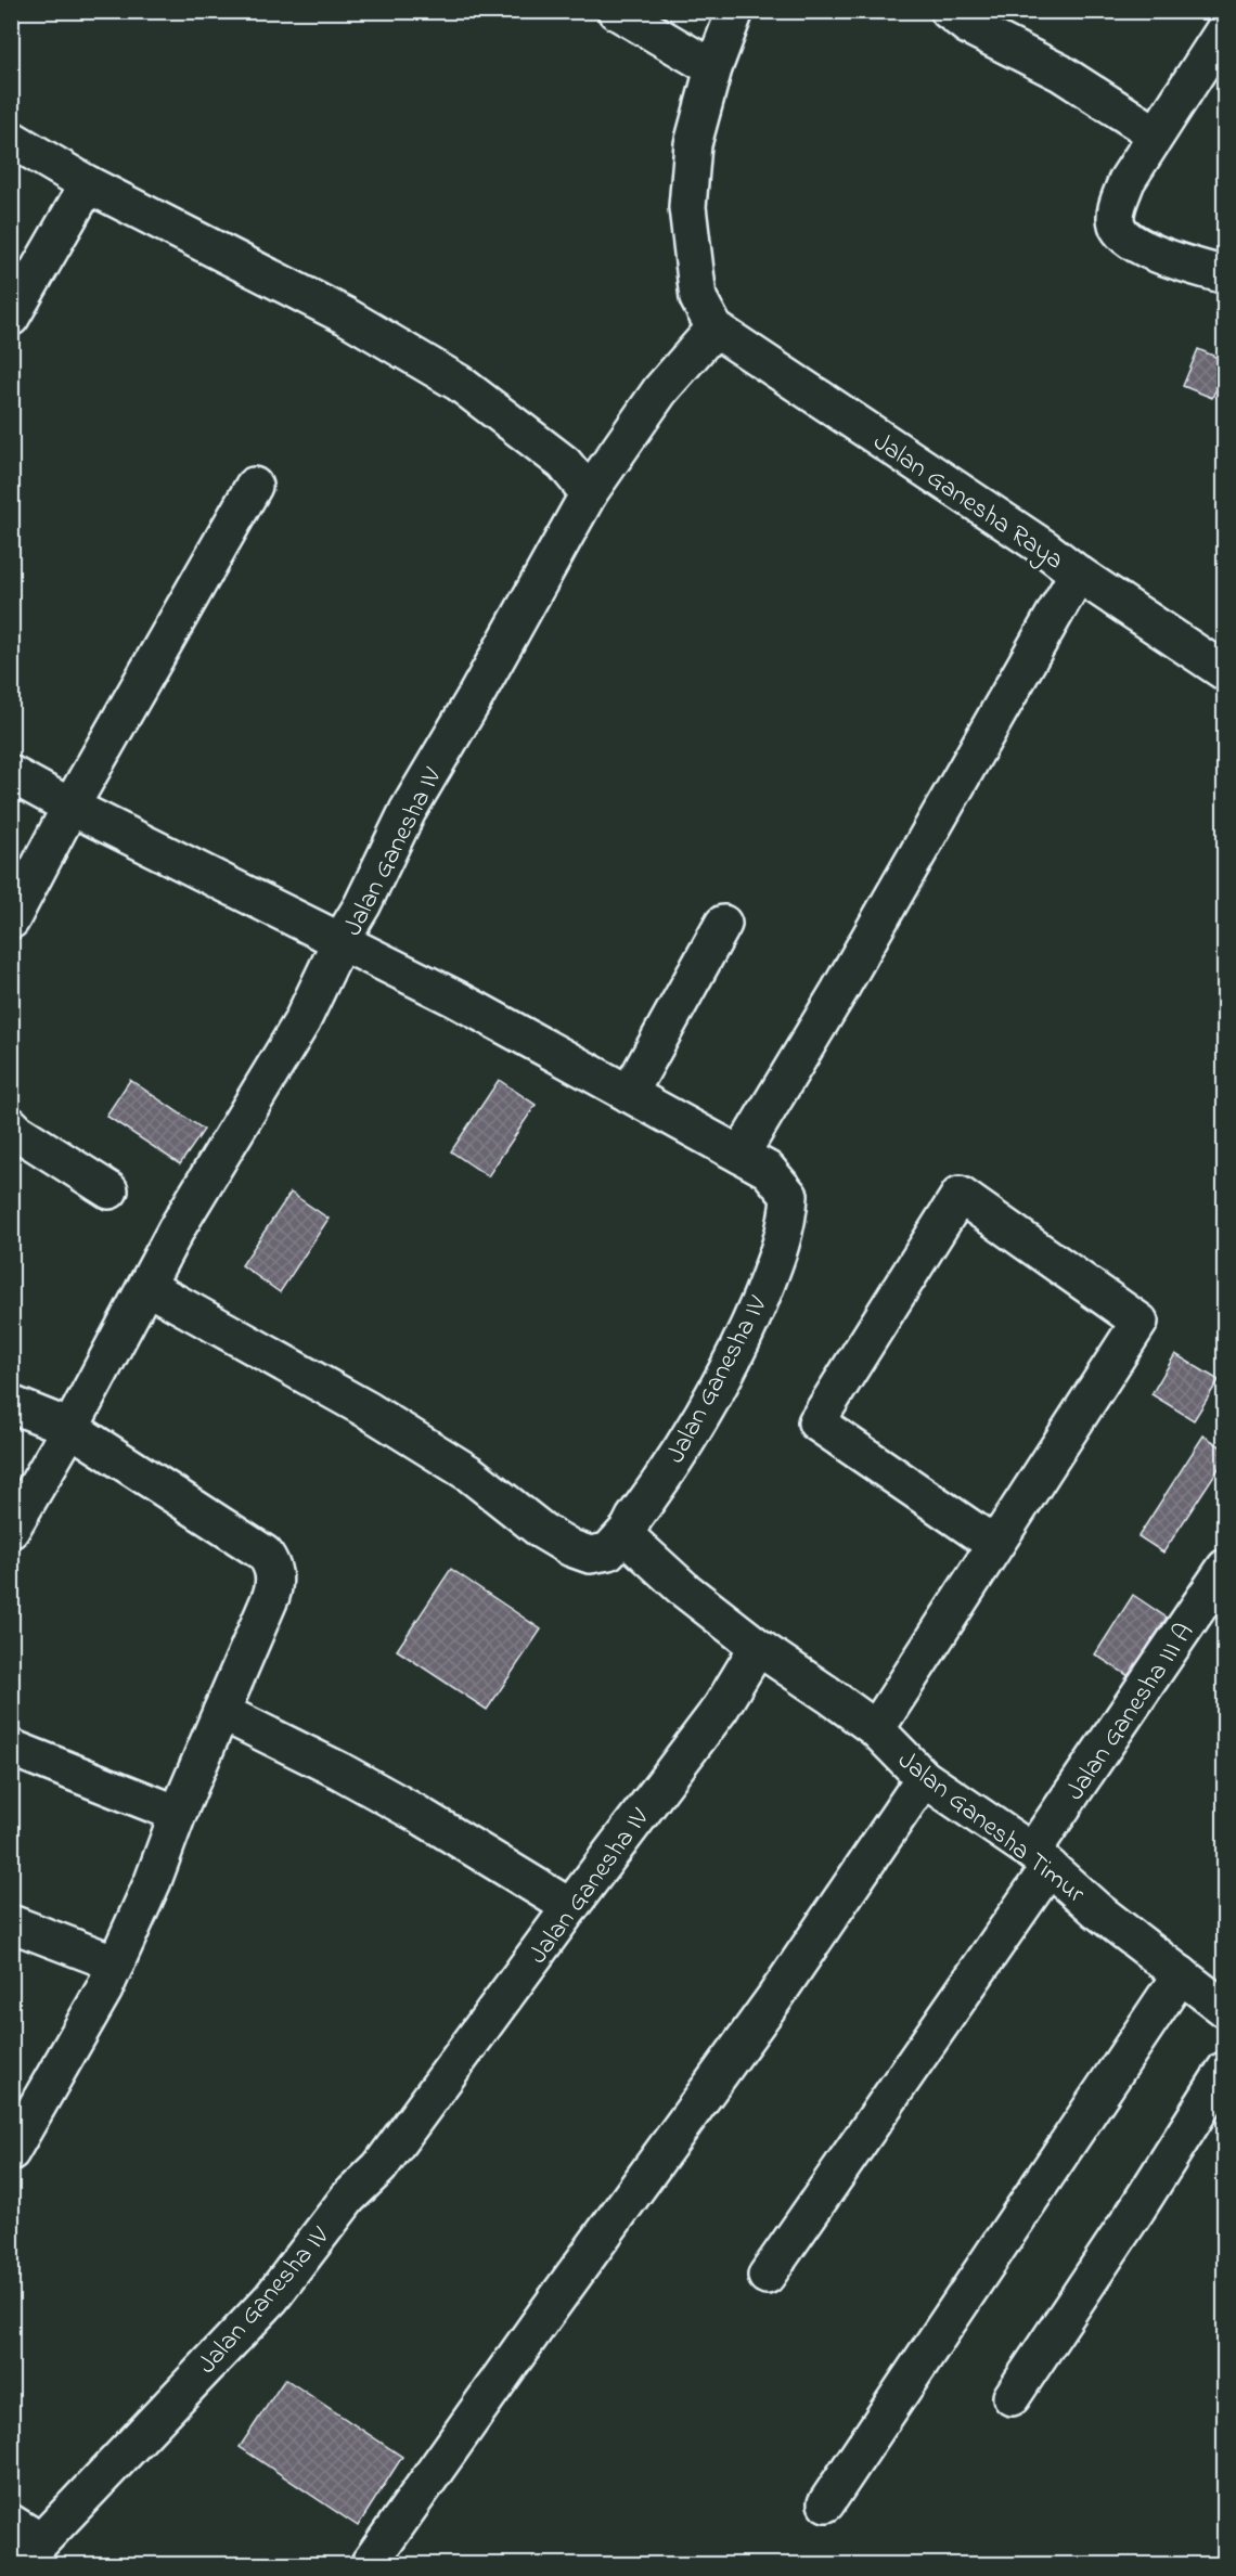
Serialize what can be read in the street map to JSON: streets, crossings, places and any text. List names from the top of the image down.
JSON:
{
  "streets": {
    "street": [
      "Jalan Ganesha Raya",
      "Jalan Ganesha IV",
      "Jalan Ganesha III A",
      "Jalan Ganesha Timur"
    ]
  },
  "crossings": [
    ["Jalan Ganesha Raya", "Jalan Ganesha IV"],
    ["Jalan Ganesha IV", "Jalan Ganesha Timur"],
    ["Jalan Ganesha III A", "Jalan Ganesha Timur"]
  ]
}
